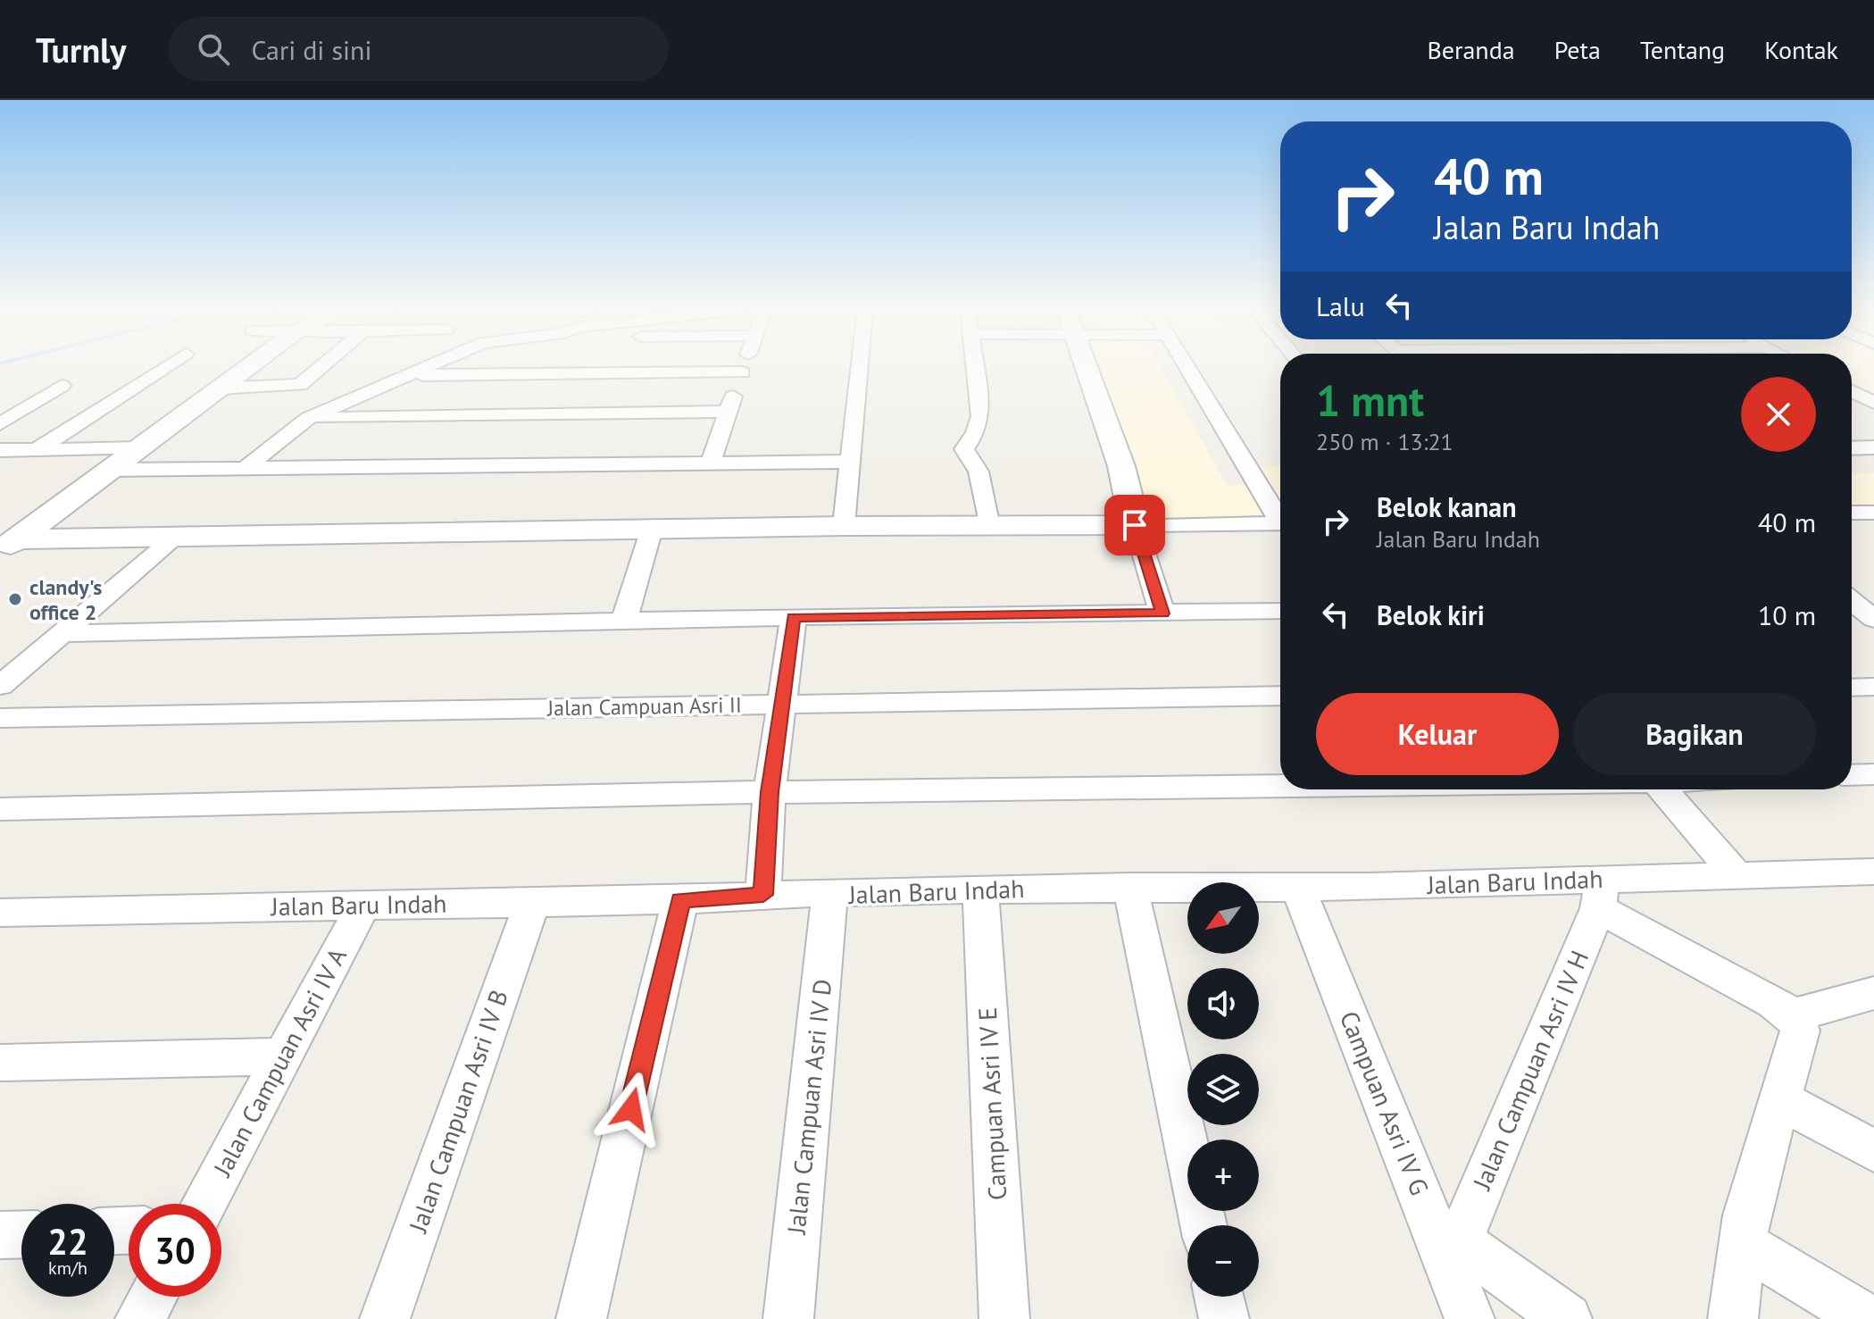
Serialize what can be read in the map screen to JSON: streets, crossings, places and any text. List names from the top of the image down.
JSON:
{
  "streets": {
    "street": [
      "Jalan Campuan Asri II",
      "Jalan Baru Indah",
      "Jalan Campuan Asri IV A",
      "Jalan Campuan Asri IV H",
      "Campuan Asri IV G",
      "Campuan Asri IV E",
      "Jalan Campuan Asri IV D",
      "Jalan Campuan Asri IV B"
    ]
  },
  "crossings": [
    ["Jalan Baru Indah", "Jalan Campuan Asri IV A"],
    ["Jalan Baru Indah", "Jalan Campuan Asri IV H"],
    ["Jalan Baru Indah", "Campuan Asri IV G"],
    ["Jalan Baru Indah", "Campuan Asri IV E"],
    ["Jalan Baru Indah", "Jalan Campuan Asri IV D"],
    ["Jalan Baru Indah", "Jalan Campuan Asri IV B"],
    ["Jalan Campuan Asri IV H", "Campuan Asri IV G"]
  ],
  "places": ["clandy's office 2"],
  "north": "bottom left",
  "page": {
    "header": "Turnly",
    "search": "Cari di sini",
    "nav": [
      "Beranda",
      "Peta",
      "Tentang",
      "Kontak"
    ],
    "turn": ["40 m", "Jalan Baru Indah"],
    "then": "Lalu",
    "heading": ["1 mnt", "250 m · 13:21"],
    "list": [
      {
        "name": "Belok kanan",
        "note": "Jalan Baru Indah",
        "value": "40 m"
      },
      {
        "name": "Belok kiri",
        "value": "10 m"
      }
    ],
    "buttons": ["Keluar", "Bagikan"],
    "map_buttons": ["+", "−"],
    "speed": "22 km/h",
    "limit": "30"
  }
}
